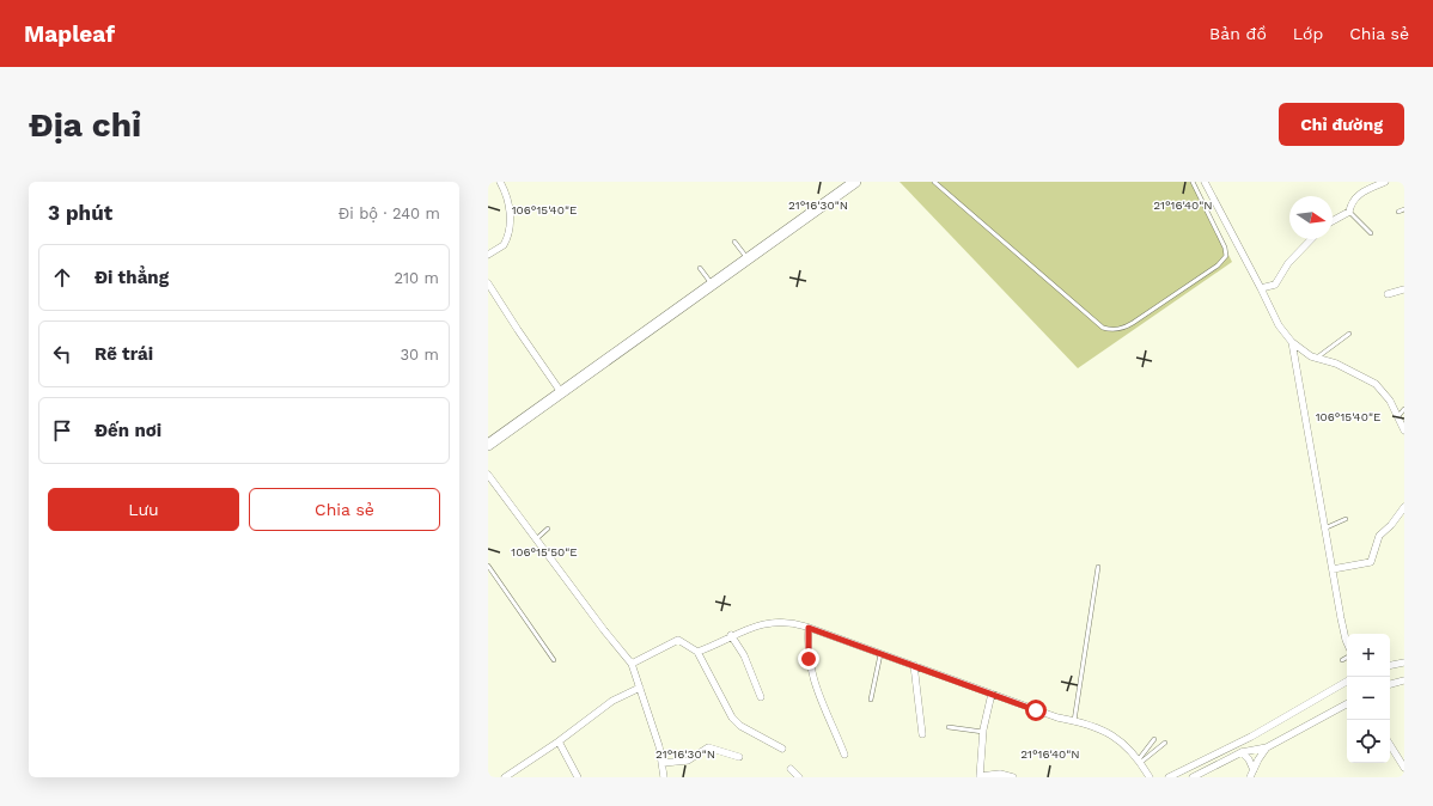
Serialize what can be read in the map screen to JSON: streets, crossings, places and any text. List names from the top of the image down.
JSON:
{
  "north": "right",
  "page": {
    "header": "Mapleaf",
    "nav": ["Bản đồ", "Lớp", "Chia sẻ"],
    "buttons": [
      "Chỉ đường",
      ["Lưu", "Chia sẻ"]
    ],
    "title": "Địa chỉ",
    "heading": ["3 phút", "Đi bộ · 240 m"],
    "list": [
      ["Đi thẳng", "210 m"],
      ["Rẽ trái", "30 m"],
      "Đến nơi"
    ],
    "map_buttons": ["+", "−"]
  },
  "coordinates": [
    "21°16'30\"N",
    "21°16'40\"N",
    "106°15'40\"E",
    "106°15'50\"E"
  ]
}
